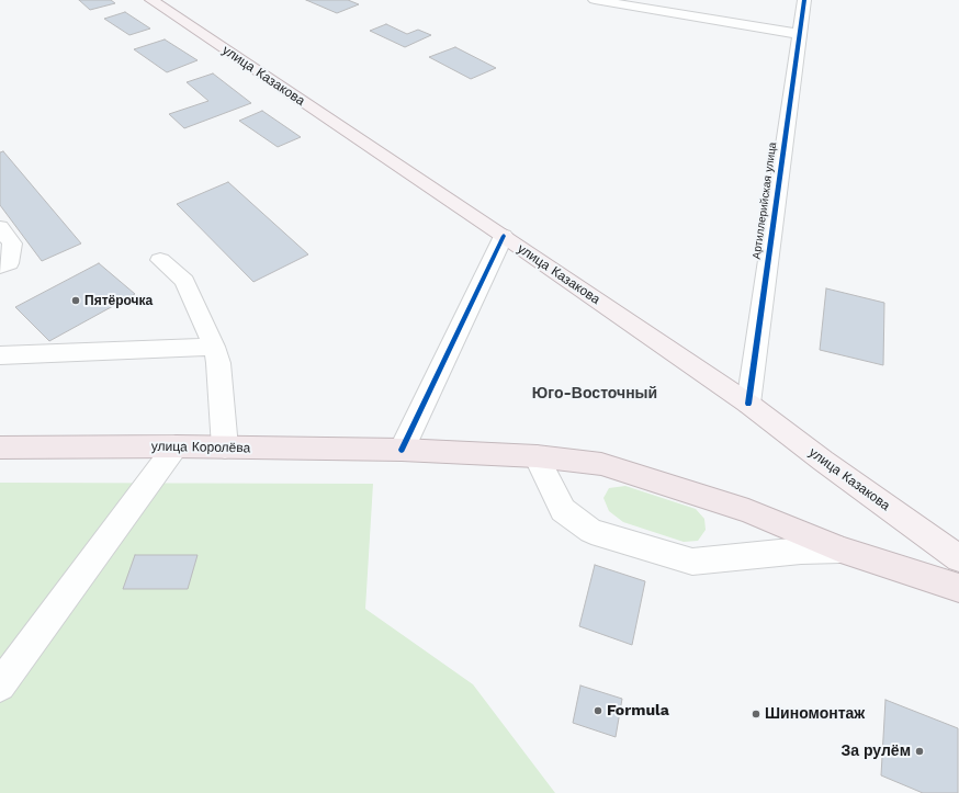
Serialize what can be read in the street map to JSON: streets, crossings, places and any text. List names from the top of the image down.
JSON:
{
  "streets": {
    "highway": ["улица Королёва"],
    "main road": ["улица Казакова"],
    "street": ["Артиллерийская улица"]
  },
  "crossings": [
    ["улица Казакова", "Артиллерийская улица"]
  ],
  "districts": ["Юго-Восточный"],
  "places": [
    "Пятёрочка",
    "Formula",
    "Шиномонтаж",
    "За рулём"
  ]
}
